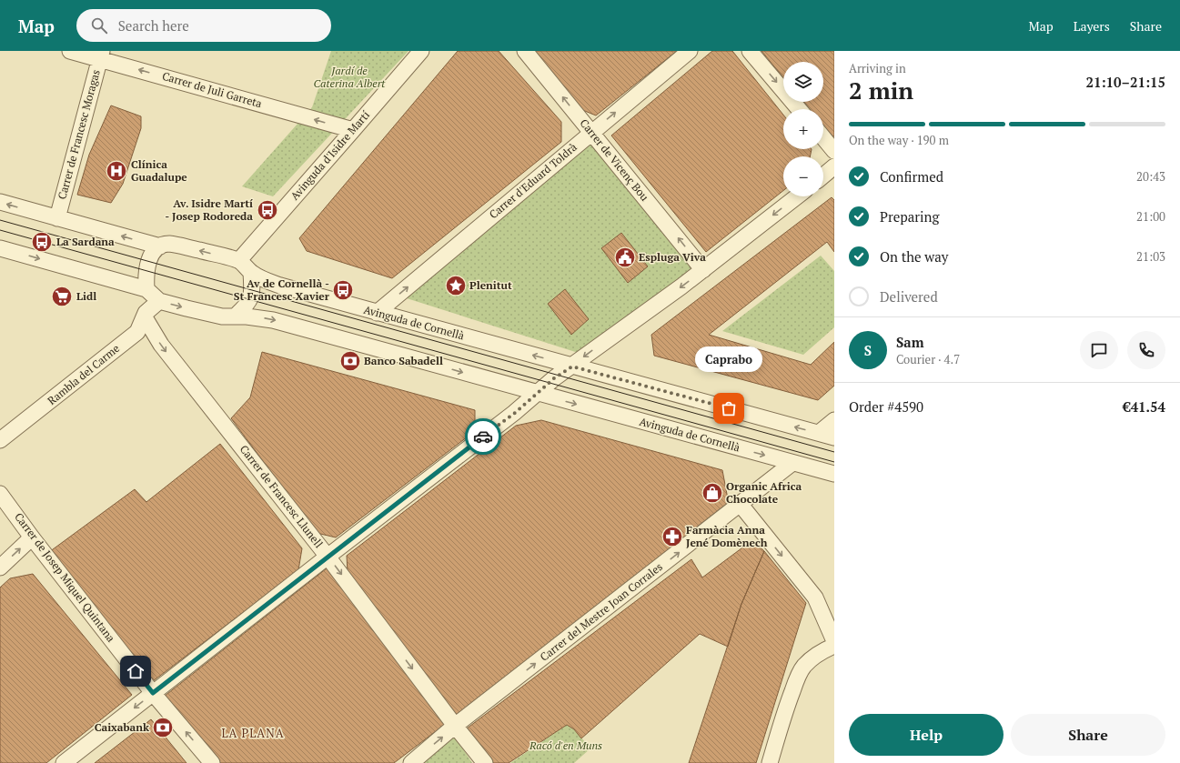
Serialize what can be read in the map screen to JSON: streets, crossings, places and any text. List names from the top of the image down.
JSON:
{
  "streets": {
    "street": [
      "Carrer de Juli Garreta",
      "Carrer de Francesc Moragas",
      "Avinguda d'Isidre Martí",
      "Carrer de Vicenç Bou",
      "Carrer d'Eduard Toldrà",
      "Avinguda de Cornellà",
      "Rambla del Carme",
      "Carrer de Francesc Llunell",
      "Carrer de Josep Miquel Quintana",
      "Carrer del Mestre Joan Corrales"
    ]
  },
  "crossings": [
    ["Carrer de Juli Garreta", "Carrer de Francesc Moragas"],
    ["Carrer de Juli Garreta", "Avinguda d'Isidre Martí"],
    ["Avinguda d'Isidre Martí", "Avinguda de Cornellà"],
    ["Carrer de Vicenç Bou", "Carrer d'Eduard Toldrà"],
    ["Carrer d'Eduard Toldrà", "Avinguda de Cornellà"],
    ["Avinguda de Cornellà", "Rambla del Carme"],
    ["Avinguda de Cornellà", "Carrer del Mestre Joan Corrales"],
    ["Rambla del Carme", "Carrer de Francesc Llunell"],
    ["Carrer de Francesc Llunell", "Carrer del Mestre Joan Corrales"]
  ],
  "one_way": [
    "Carrer de Juli Garreta",
    "Carrer de Vicenç Bou",
    "Carrer d'Eduard Toldrà",
    "Carrer de Francesc Llunell",
    "Carrer del Mestre Joan Corrales"
  ],
  "districts": ["LA PLANA"],
  "parks": ["Jardí de Caterina Albert", "Racó d'en Muns"],
  "places": {
    "hospital": ["Clínica Guadalupe"],
    "bus stop": ["Av. Isidre Martí - Josep Rodoreda", "La Sardana", "Av de Cornellà - St Francesc Xavier"],
    "public building": ["Espluga Viva"],
    "place": ["Plenitut"],
    "supermarket": ["Lidl"],
    "bank": ["Banco Sabadell", "Caixabank"],
    "other": ["Caprabo"],
    "shop": ["Organic Africa Chocolate"],
    "pharmacy": ["Farmàcia Anna Jené Domènech"]
  },
  "page": {
    "header": "Map",
    "search": "Search here",
    "nav": ["Map", "Layers", "Share"],
    "heading": ["2 min", "Arriving in", "21:10–21:15"],
    "panel": [
      "Sam",
      "Courier · 4.7",
      "Order #4590",
      "€41.54"
    ],
    "map_buttons": ["+", "−"],
    "bar": "On the way · 190 m",
    "list": [
      ["Confirmed", "20:43"],
      ["Preparing", "21:00"],
      ["On the way", "21:03"],
      "Delivered"
    ],
    "round": "S",
    "bubble": "Caprabo",
    "buttons": ["Help", "Share"]
  }
}
